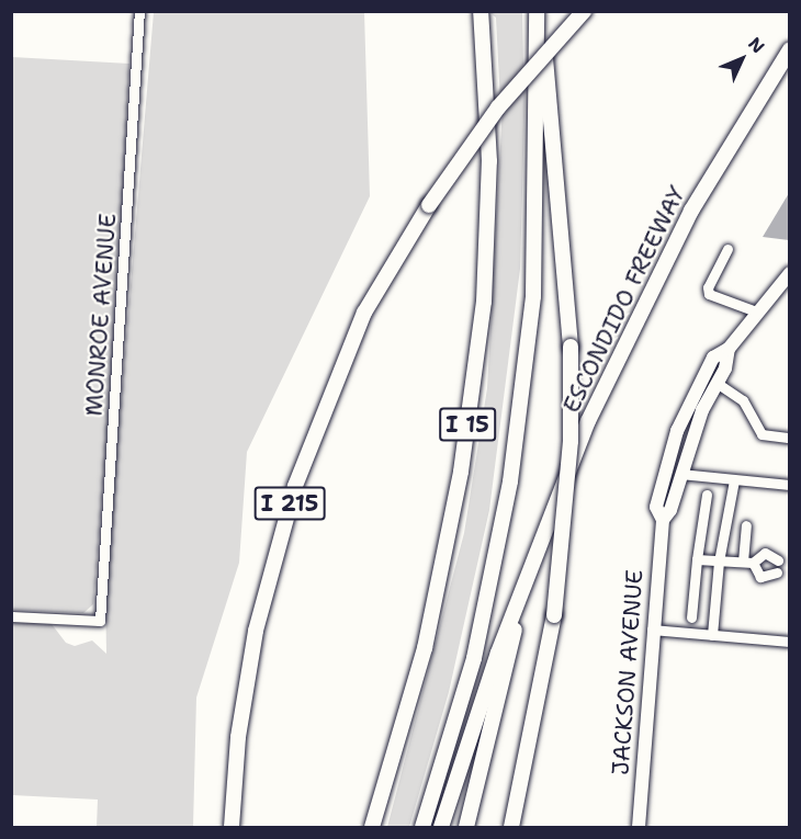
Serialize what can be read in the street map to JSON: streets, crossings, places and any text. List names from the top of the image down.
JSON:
{
  "streets": {
    "highway": ["ESCONDIDO FREEWAY", "I 15", "I 215"],
    "main road": ["JACKSON AVENUE"],
    "street": ["MONROE AVENUE"]
  },
  "north": "top right"
}
